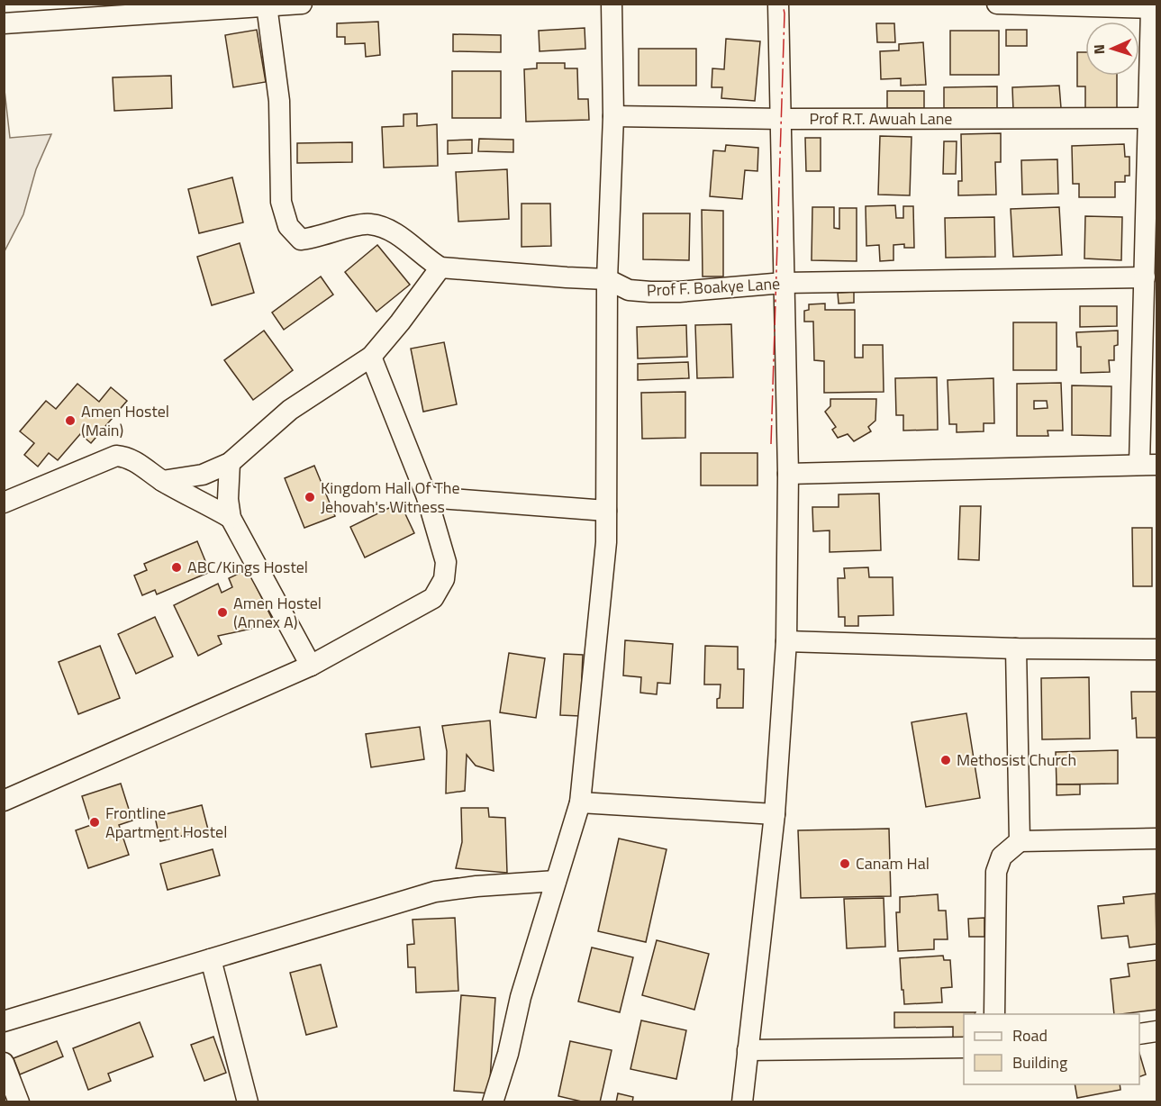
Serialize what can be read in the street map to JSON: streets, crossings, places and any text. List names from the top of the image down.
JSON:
{
  "streets": {
    "street": ["Prof R.T. Awuah Lane", "Prof F. Boakye Lane"]
  },
  "places": [
    "Amen Hostel (Main)",
    "Kingdom Hall Of The Jehovah's Witness",
    "ABC/Kings Hostel",
    "Amen Hostel (Annex A)",
    "Methosist Church",
    "Frontline Apartment Hostel",
    "Canam Hal"
  ],
  "legend": ["Road", "Building"],
  "north": "left"
}
